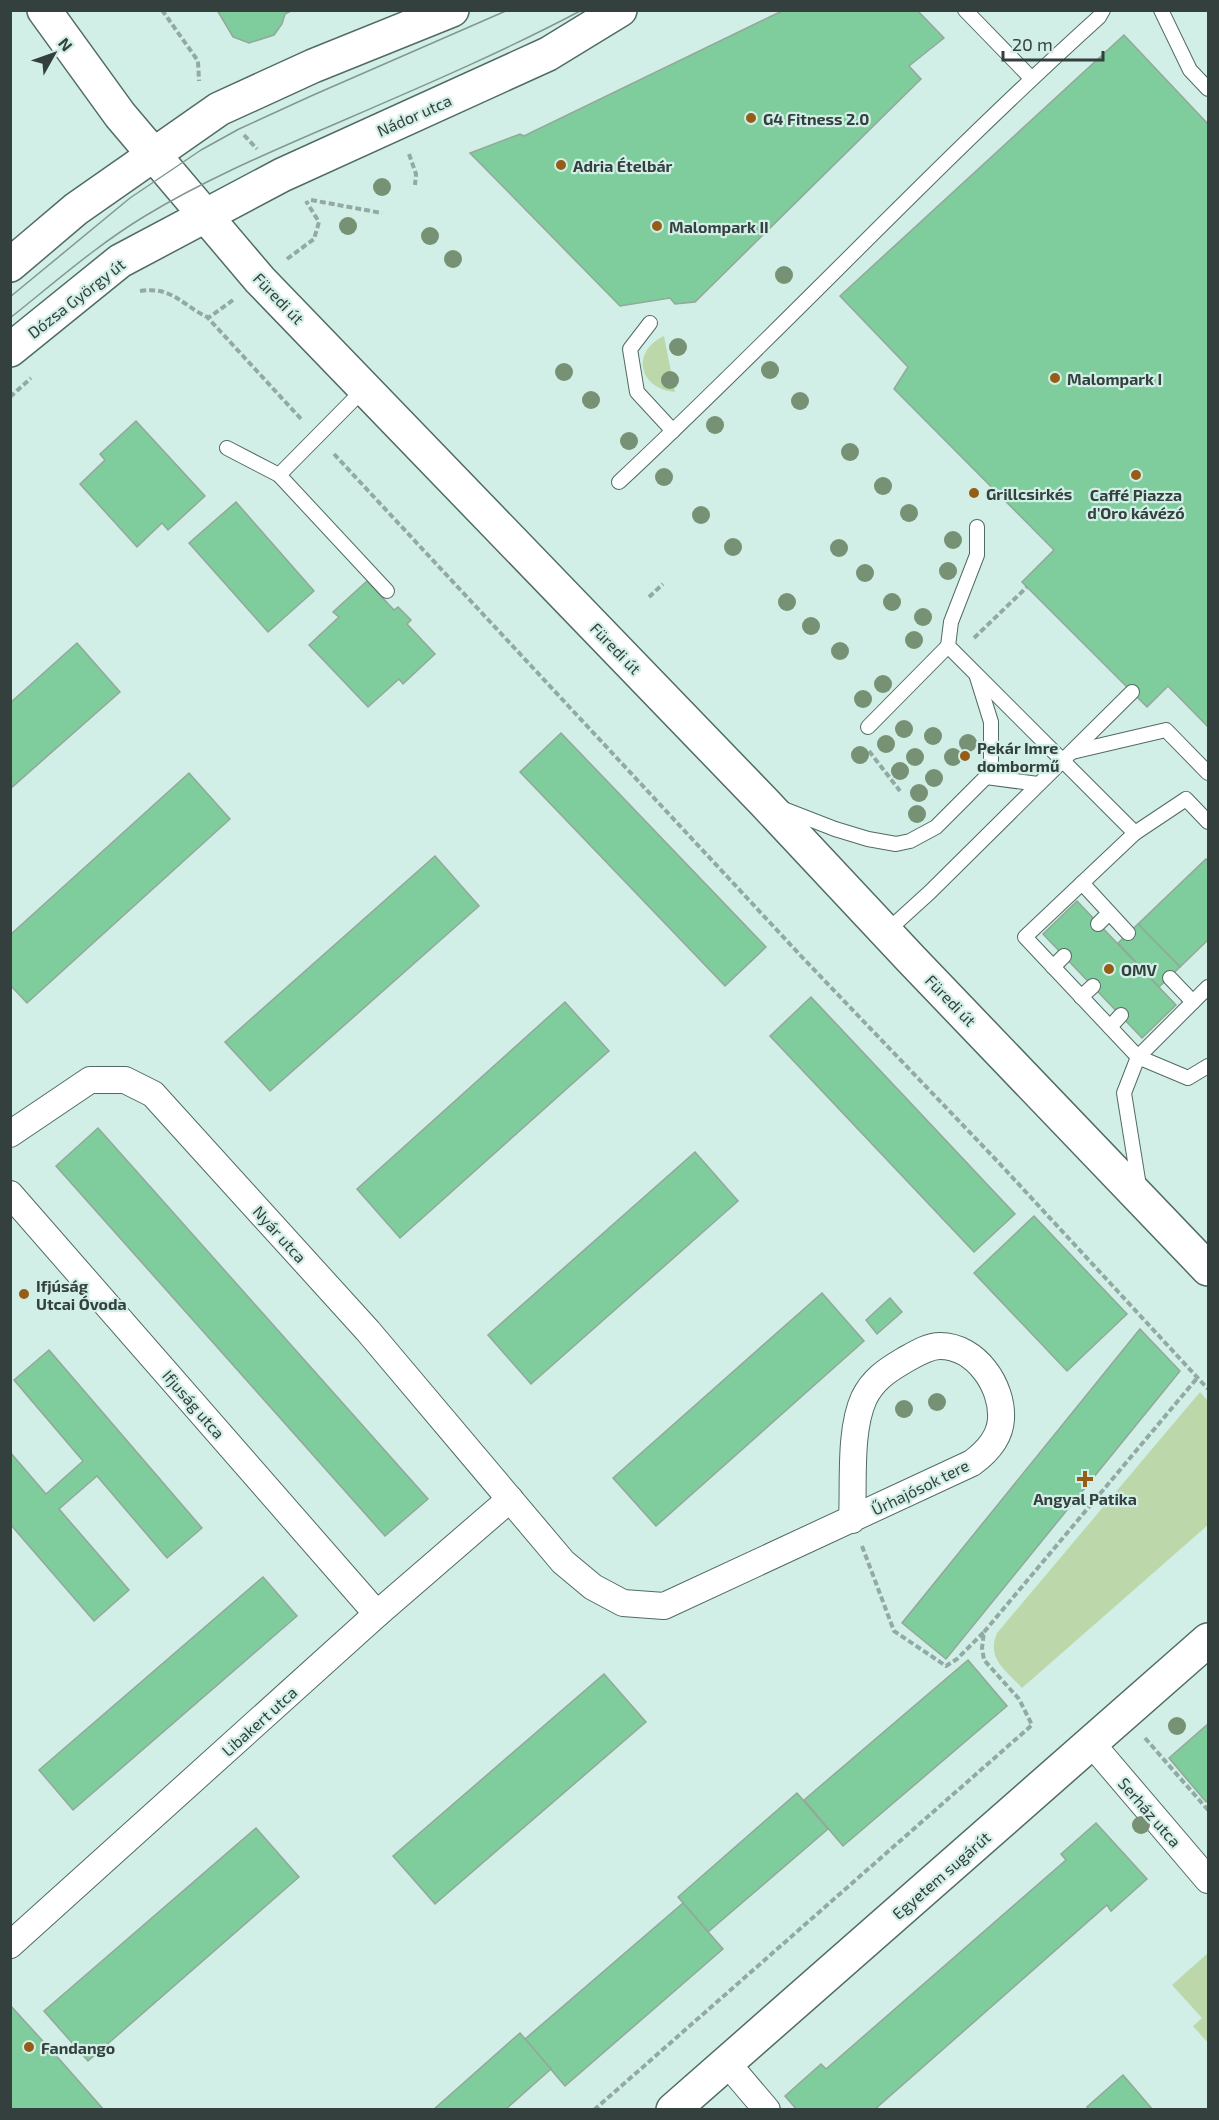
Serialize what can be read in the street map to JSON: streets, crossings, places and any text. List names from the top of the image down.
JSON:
{
  "streets": {
    "street": [
      "Nádor utca",
      "Dózsa György út",
      "Füredi út",
      "Nyár utca",
      "Ifjuság utca",
      "Űrhajósok tere",
      "Libakert utca",
      "Serház utca",
      "Egyetem sugárút"
    ]
  },
  "crossings": [
    ["Nádor utca", "Dózsa György út"],
    ["Nádor utca", "Füredi út"],
    ["Dózsa György út", "Füredi út"],
    ["Nyár utca", "Űrhajósok tere"],
    ["Nyár utca", "Libakert utca"],
    ["Ifjuság utca", "Libakert utca"],
    ["Űrhajósok tere", "Libakert utca"],
    ["Serház utca", "Egyetem sugárút"]
  ],
  "places": {
    "other": [
      "G4 Fitness 2.0",
      "Adria Ételbár",
      "Malompark II",
      "Malompark I",
      "Caffé Piazza d'Oro kávézó",
      "Grillcsirkés",
      "Pekár Imre dombormű",
      "OMV",
      "Ifjúság Utcai Óvoda",
      "Fandango"
    ],
    "health": ["Angyal Patika"]
  },
  "scale_bar": "20 m",
  "north": "top right"
}
